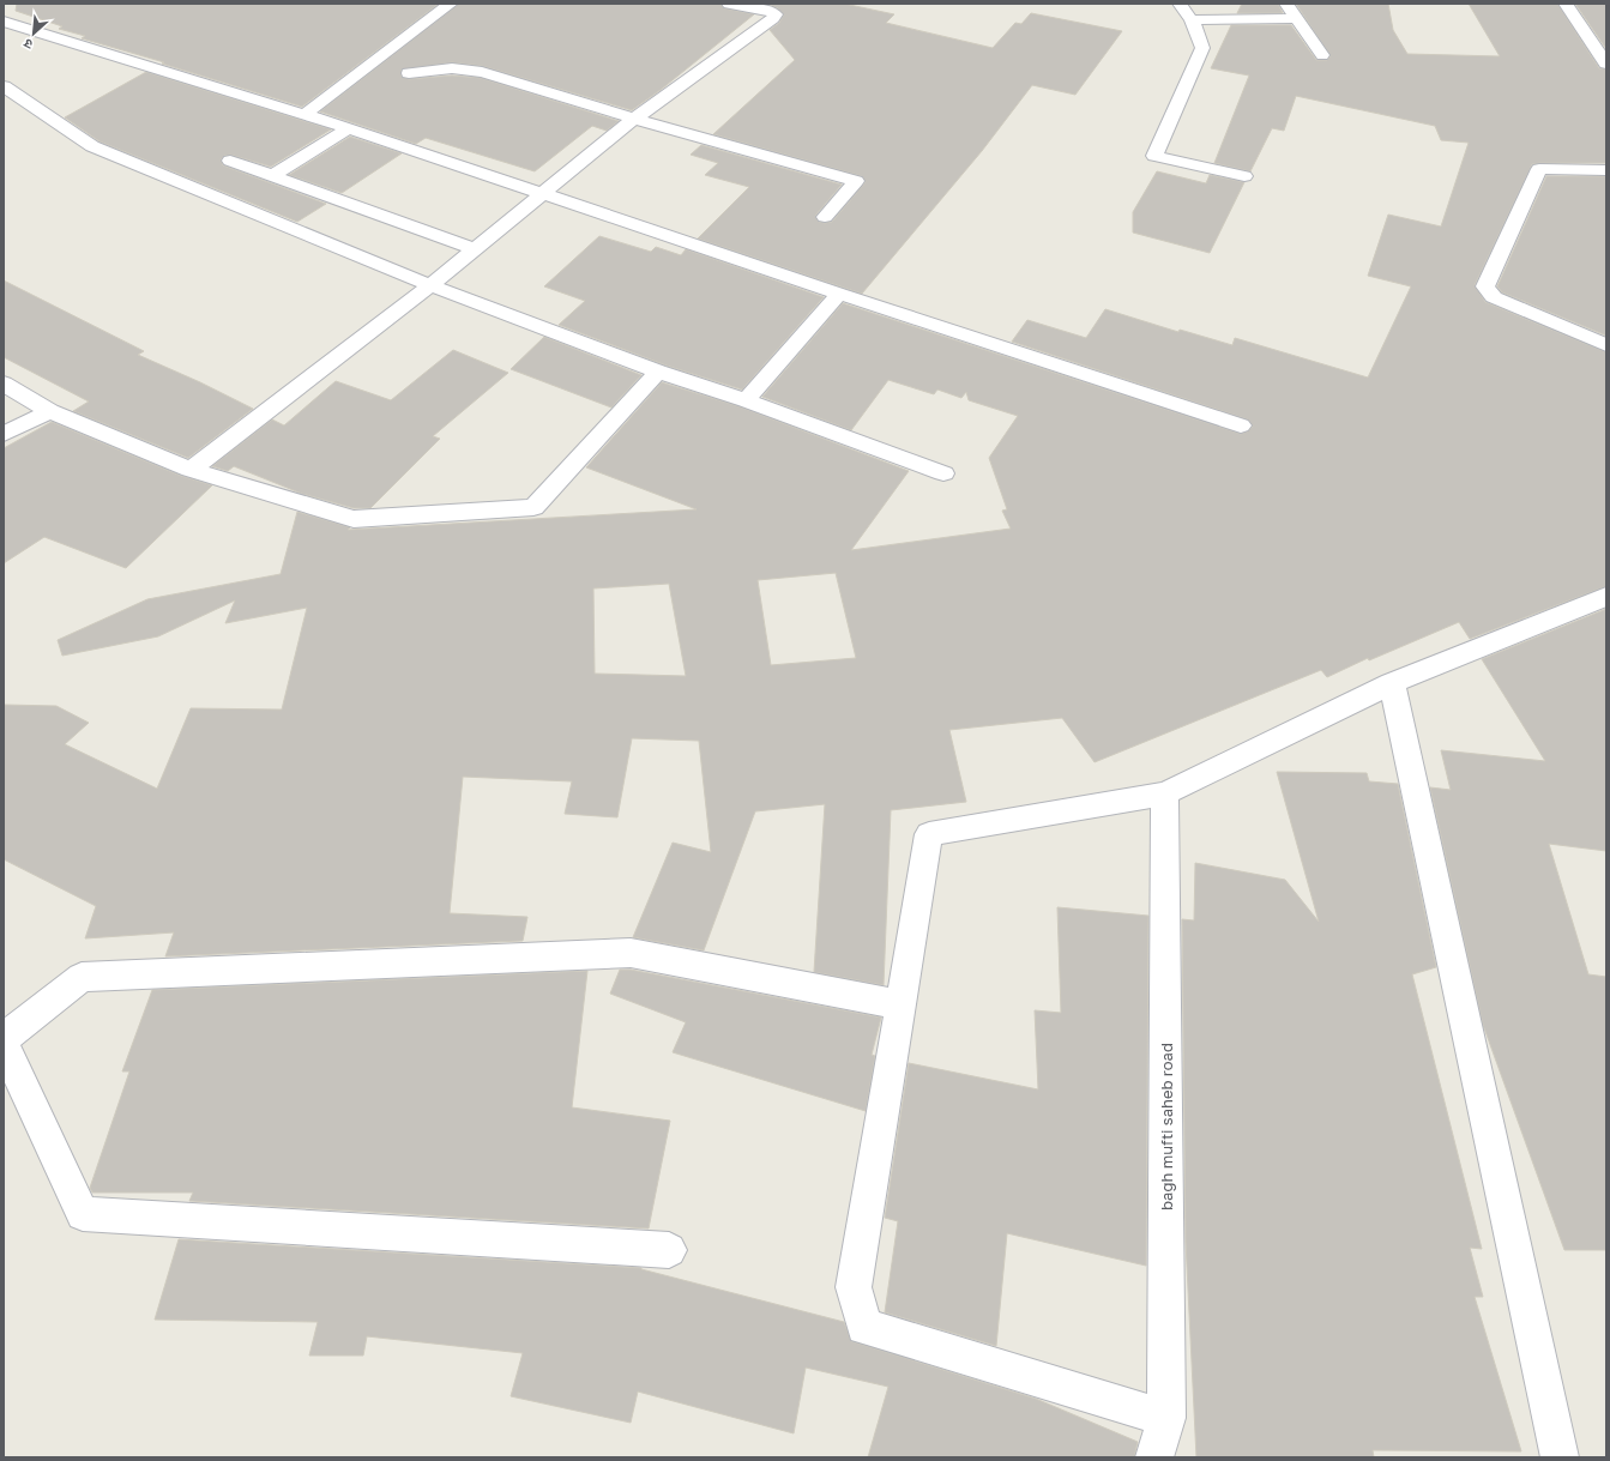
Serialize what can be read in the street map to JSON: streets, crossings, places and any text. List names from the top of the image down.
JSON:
{
  "streets": {
    "street": ["bagh mufti saheb road"]
  },
  "north": "bottom left"
}
